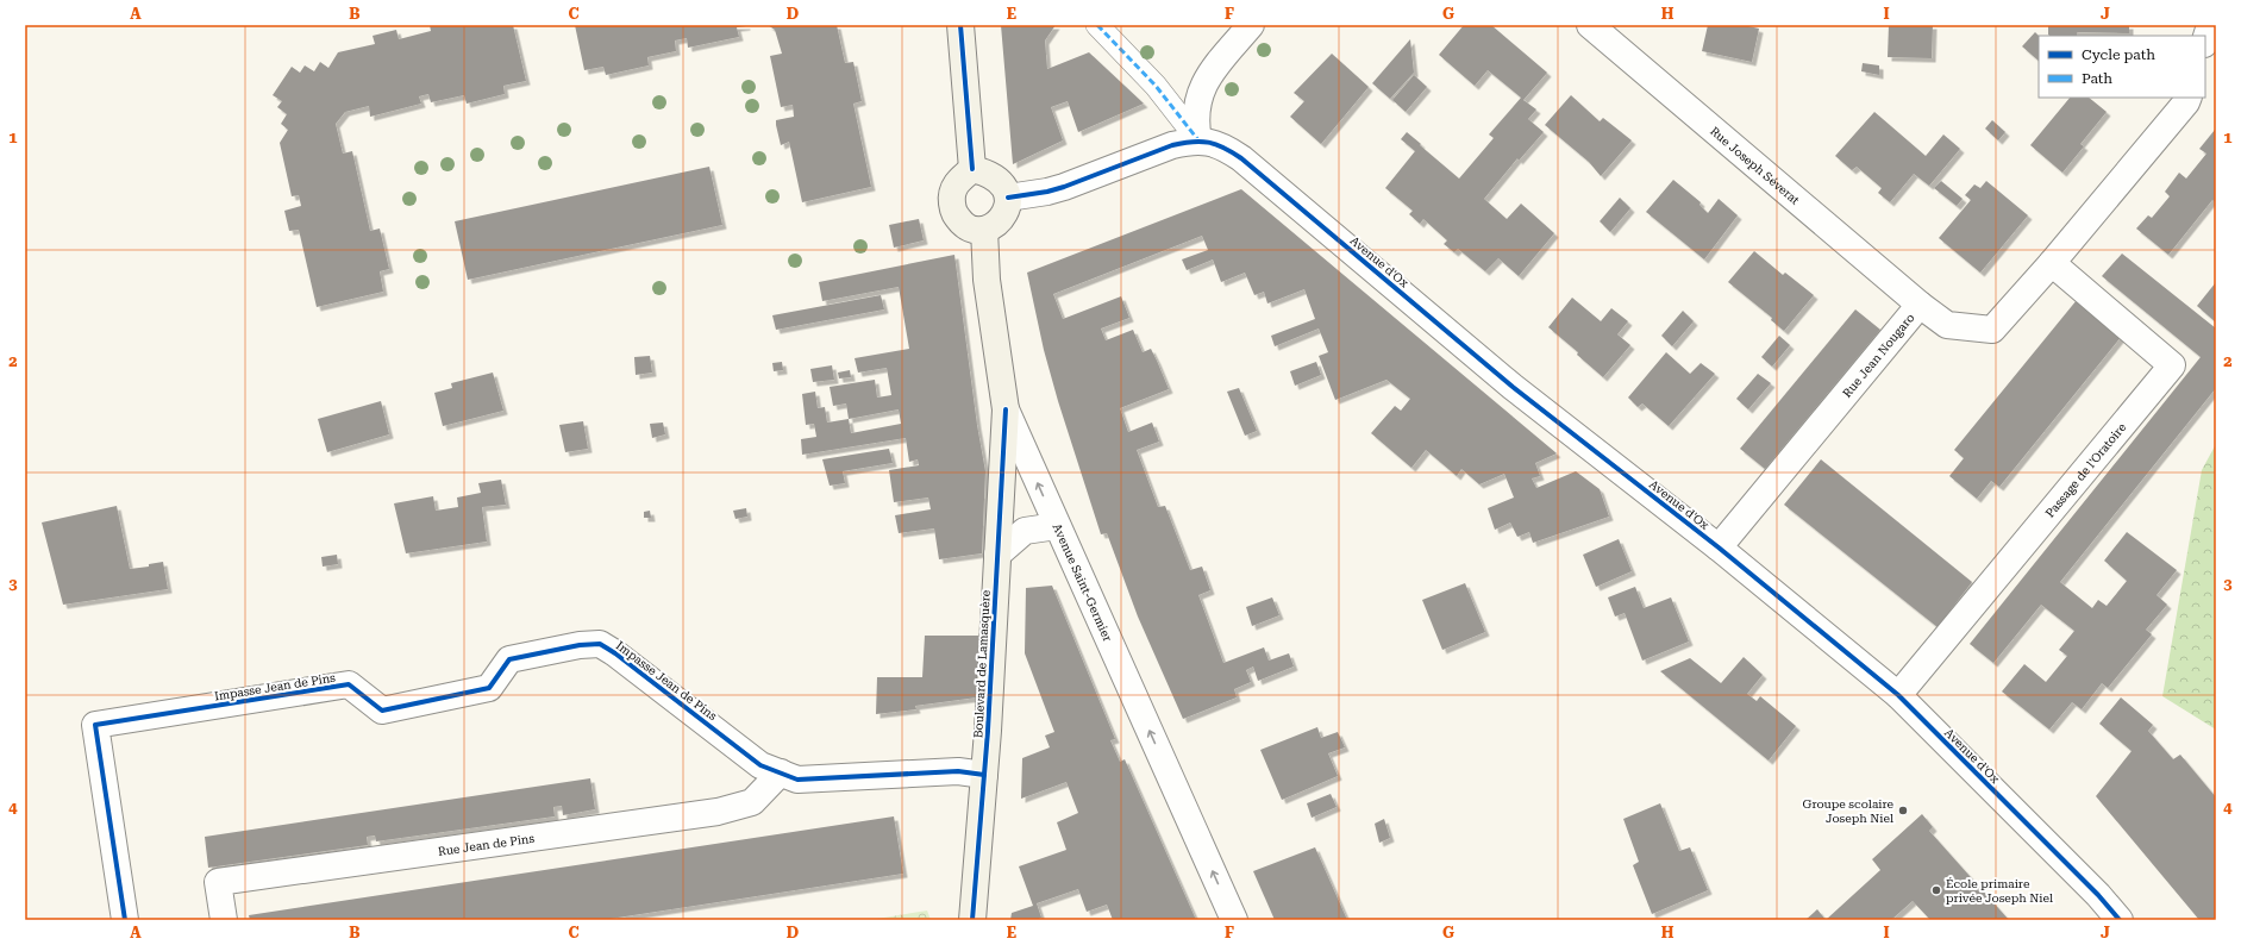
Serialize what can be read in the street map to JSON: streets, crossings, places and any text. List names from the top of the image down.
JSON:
{
  "streets": {
    "main road": ["Avenue Saint-Germier", "Boulevard de Lamasquère"],
    "street": [
      "Rue Joseph Séverat",
      "Avenue d'Ox",
      "Rue Jean Nougaro",
      "Passage de l'Oratoire",
      "Impasse Jean de Pins",
      "Rue Jean de Pins"
    ]
  },
  "crossings": [
    ["Rue Joseph Séverat", "Rue Jean Nougaro"],
    ["Avenue d'Ox", "Rue Jean Nougaro"],
    ["Avenue d'Ox", "Passage de l'Oratoire"],
    ["Rue Jean Nougaro", "Passage de l'Oratoire"],
    ["Avenue Saint-Germier", "Boulevard de Lamasquère"],
    ["Boulevard de Lamasquère", "Impasse Jean de Pins"],
    ["Impasse Jean de Pins", "Rue Jean de Pins"]
  ],
  "one_way": ["Avenue Saint-Germier"],
  "places": ["Groupe scolaire Joseph Niel", "École primaire privée Joseph Niel"],
  "legend": ["Cycle path", "Path"],
  "grid": {
    "columns": [
      "A",
      "B",
      "C",
      "D",
      "E",
      "F",
      "G",
      "H",
      "I",
      "J"
    ],
    "rows": [
      "1",
      "2",
      "3",
      "4"
    ]
  }
}
